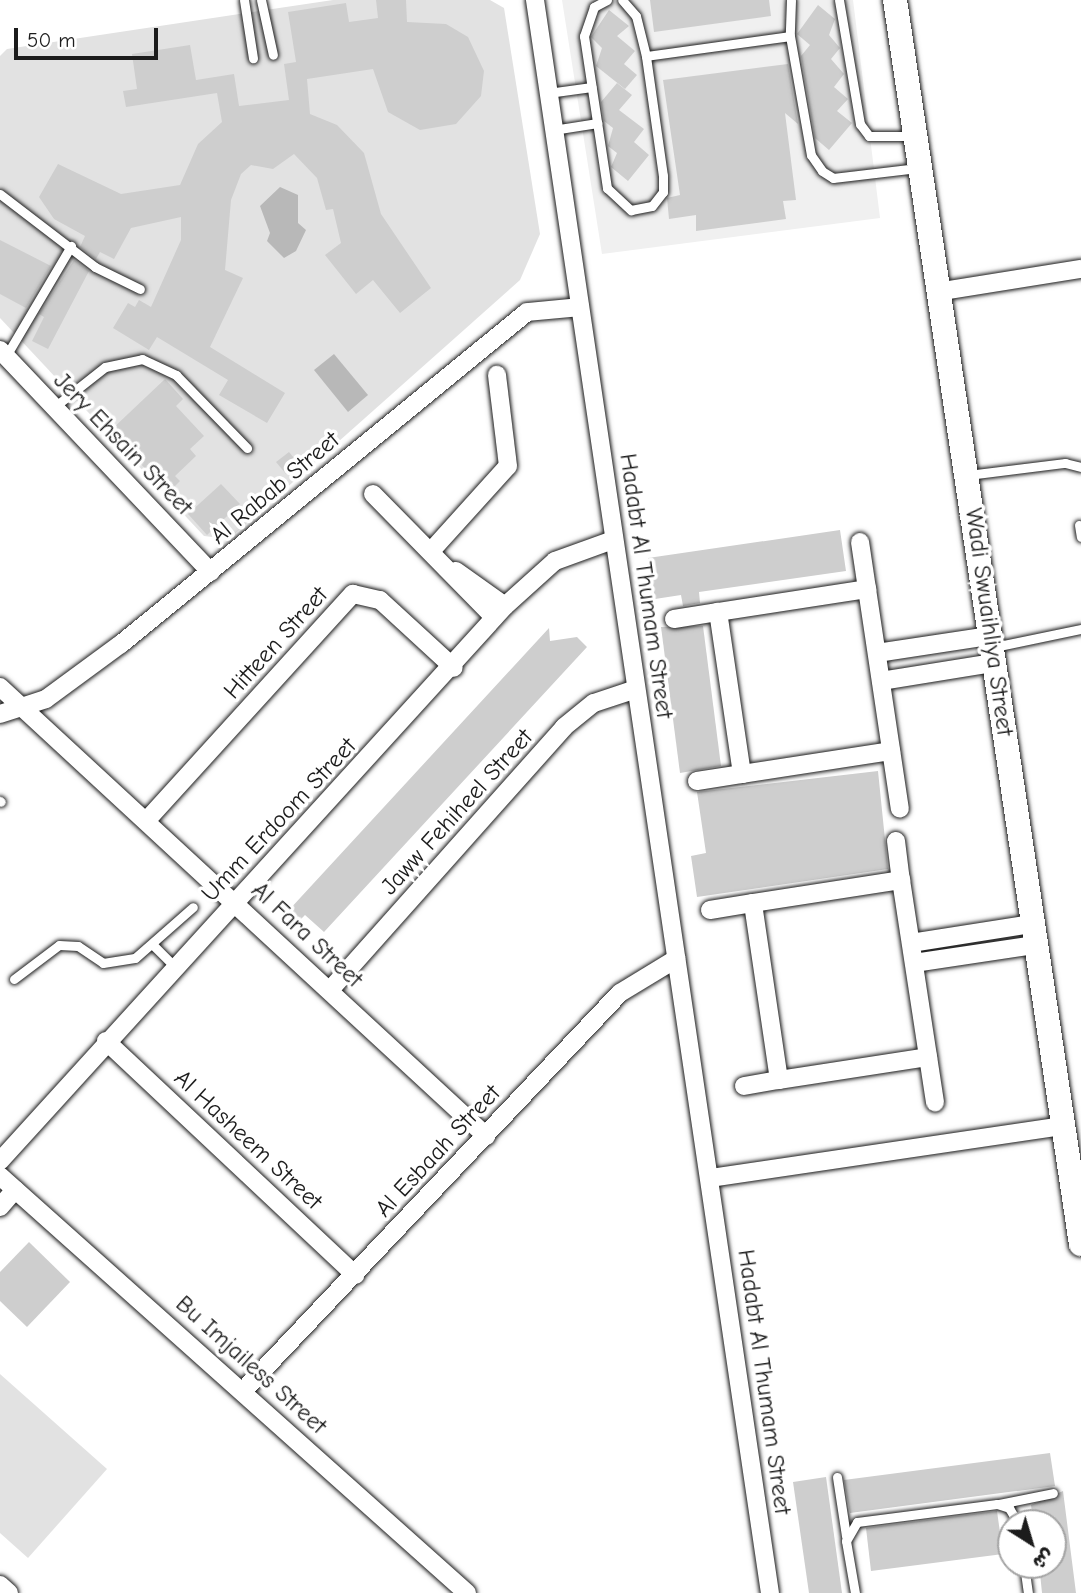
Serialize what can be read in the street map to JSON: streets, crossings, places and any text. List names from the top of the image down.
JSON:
{
  "streets": {
    "street": [
      "Jery Ehsain Street",
      "Al Rabab Street",
      "Hadabt Al Thumam Street",
      "Wadi Swuaihliya Street",
      "Hitteen Street",
      "Jaww Fehiheel Street",
      "Umm Erdoom Street",
      "Al Fara Street",
      "Al Hasheem Street",
      "Al Esbaah Street",
      "Bu Imjailess Street"
    ]
  },
  "crossings": [
    ["Jery Ehsain Street", "Al Rabab Street"],
    ["Al Rabab Street", "Hadabt Al Thumam Street"],
    ["Al Rabab Street", "Al Fara Street"],
    ["Hadabt Al Thumam Street", "Jaww Fehiheel Street"],
    ["Hadabt Al Thumam Street", "Umm Erdoom Street"],
    ["Hadabt Al Thumam Street", "Al Esbaah Street"],
    ["Hitteen Street", "Umm Erdoom Street"],
    ["Hitteen Street", "Al Fara Street"],
    ["Jaww Fehiheel Street", "Al Fara Street"],
    ["Umm Erdoom Street", "Al Fara Street"],
    ["Umm Erdoom Street", "Al Hasheem Street"],
    ["Al Fara Street", "Al Esbaah Street"],
    ["Al Hasheem Street", "Al Esbaah Street"],
    ["Al Esbaah Street", "Bu Imjailess Street"]
  ],
  "scale_bar": "50 m",
  "north": "bottom right"
}
